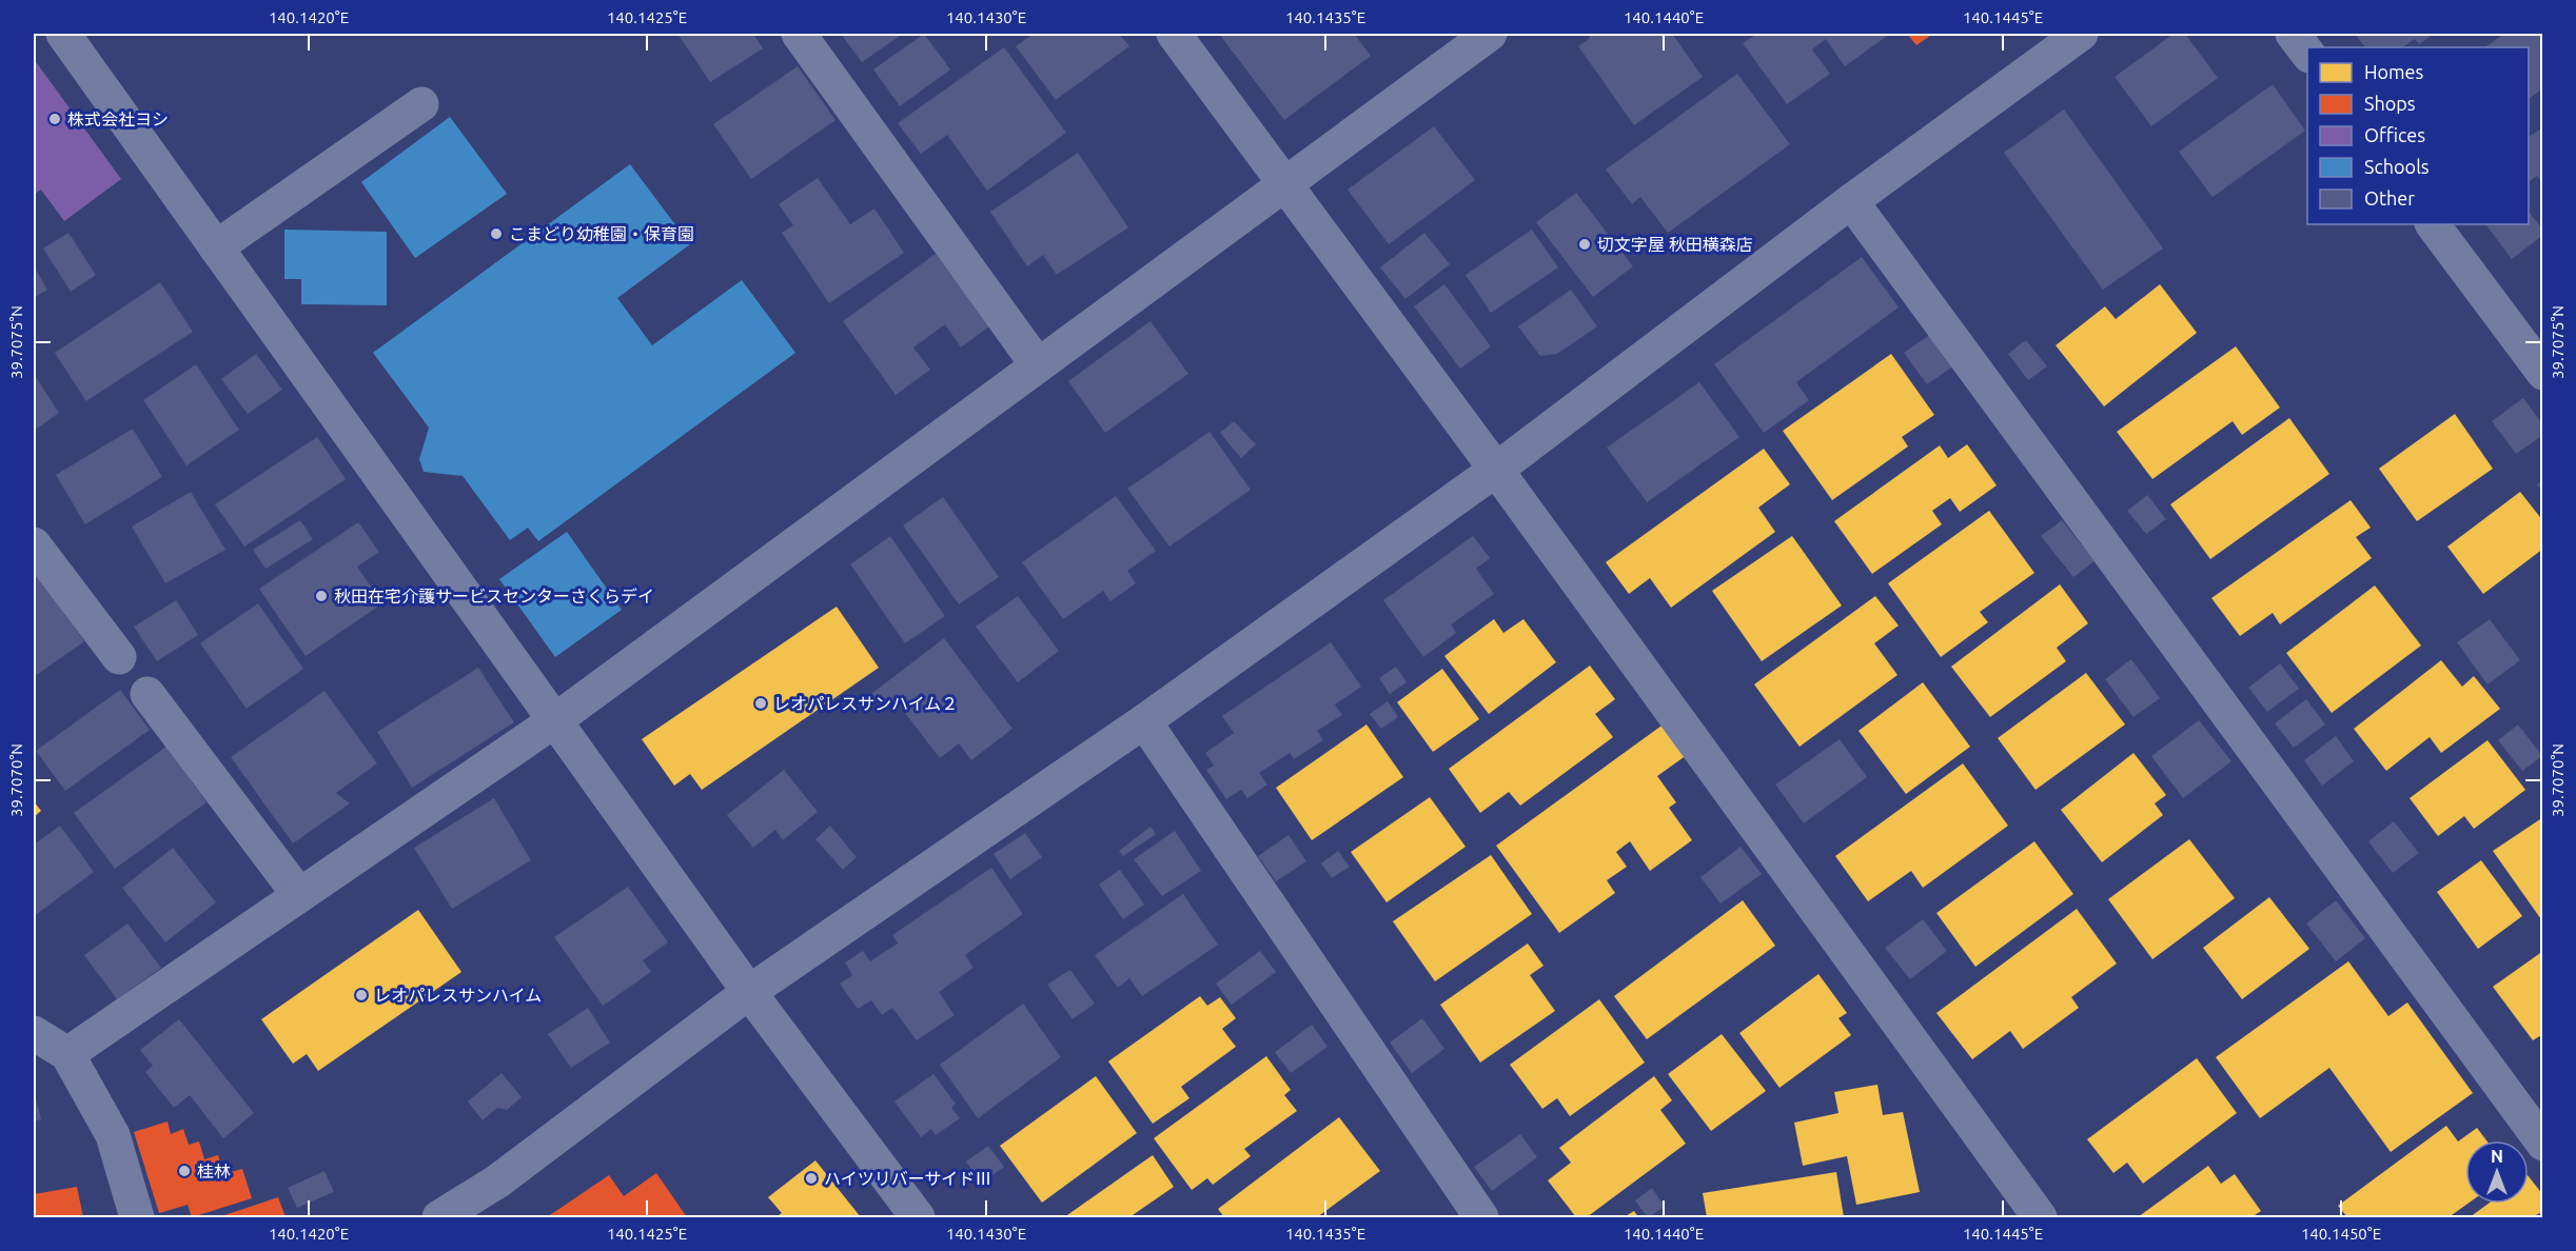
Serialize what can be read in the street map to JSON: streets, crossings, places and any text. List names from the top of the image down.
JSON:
{
  "places": [
    "株式会社ヨシ",
    "こまどり幼稚園・保育園",
    "切文字屋 秋田横森店",
    "秋田在宅介護サービスセンターさくらデイ",
    "レオパレスサンハイム２",
    "レオパレスサンハイム",
    "桂林",
    "ハイツリバーサイドⅢ"
  ],
  "legend": [
    "Homes",
    "Shops",
    "Offices",
    "Schools",
    "Other"
  ],
  "north": "top",
  "coordinates": [
    "140.1420°E",
    "140.1425°E",
    "140.1430°E",
    "140.1435°E",
    "140.1440°E",
    "140.1445°E",
    "39.7075°N",
    "39.7070°N",
    "140.1450°E"
  ]
}
